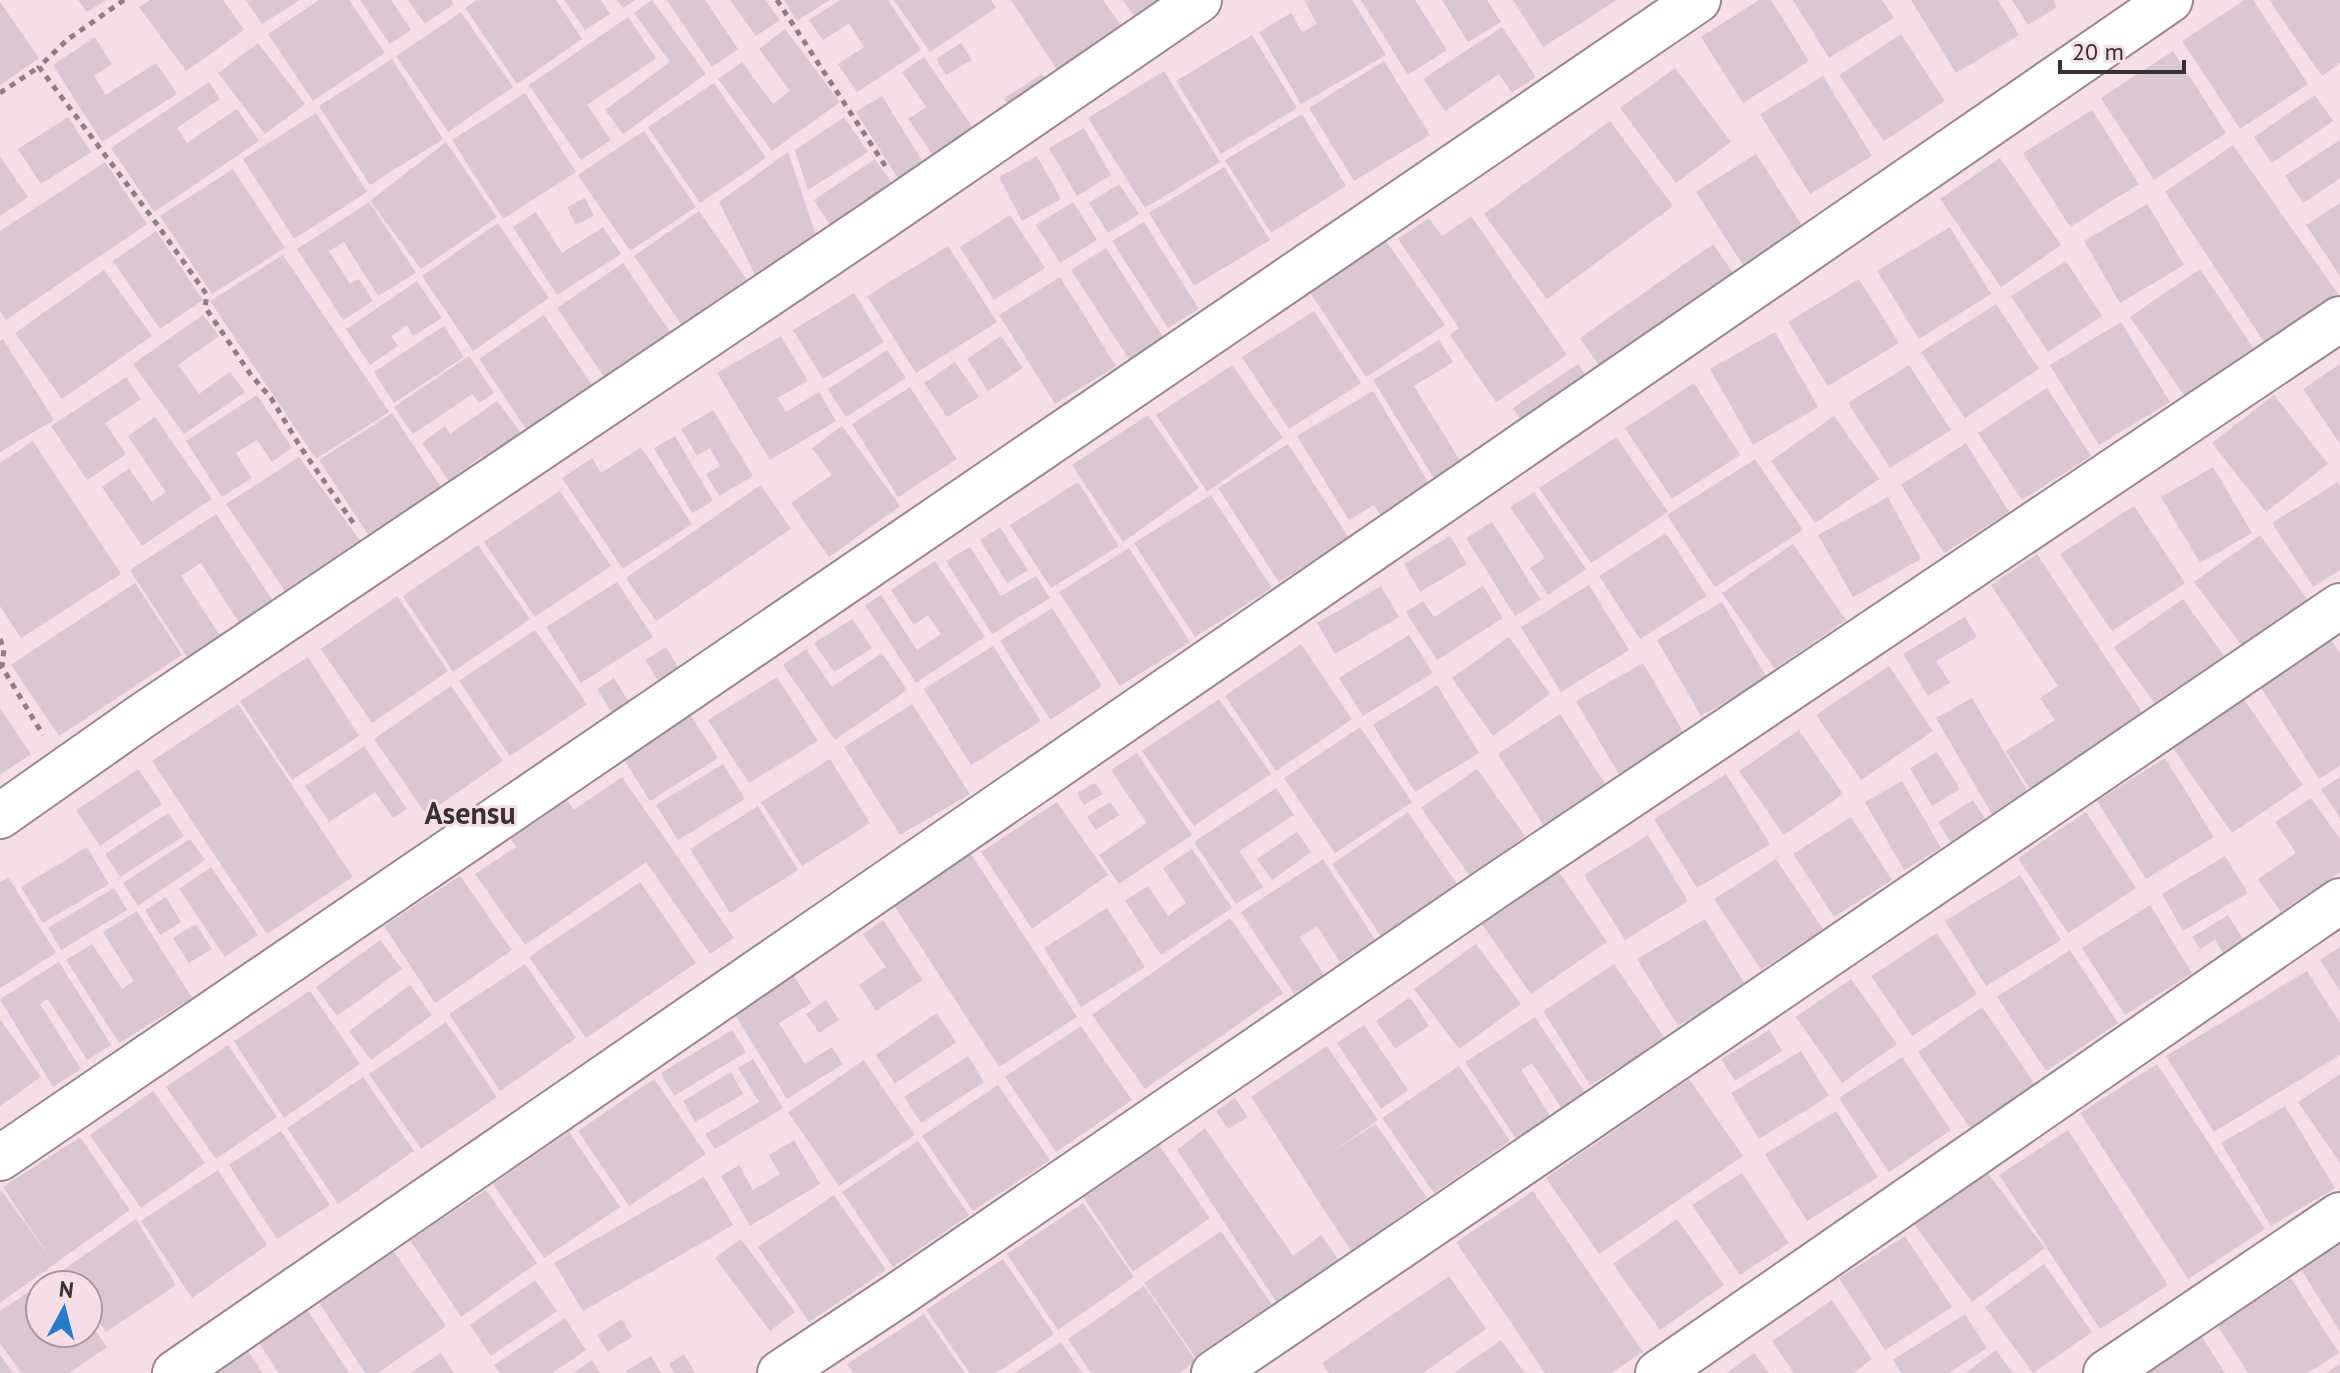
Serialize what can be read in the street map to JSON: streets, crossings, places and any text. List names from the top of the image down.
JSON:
{
  "districts": ["Asensu"],
  "scale_bar": "20 m",
  "north": "top"
}
